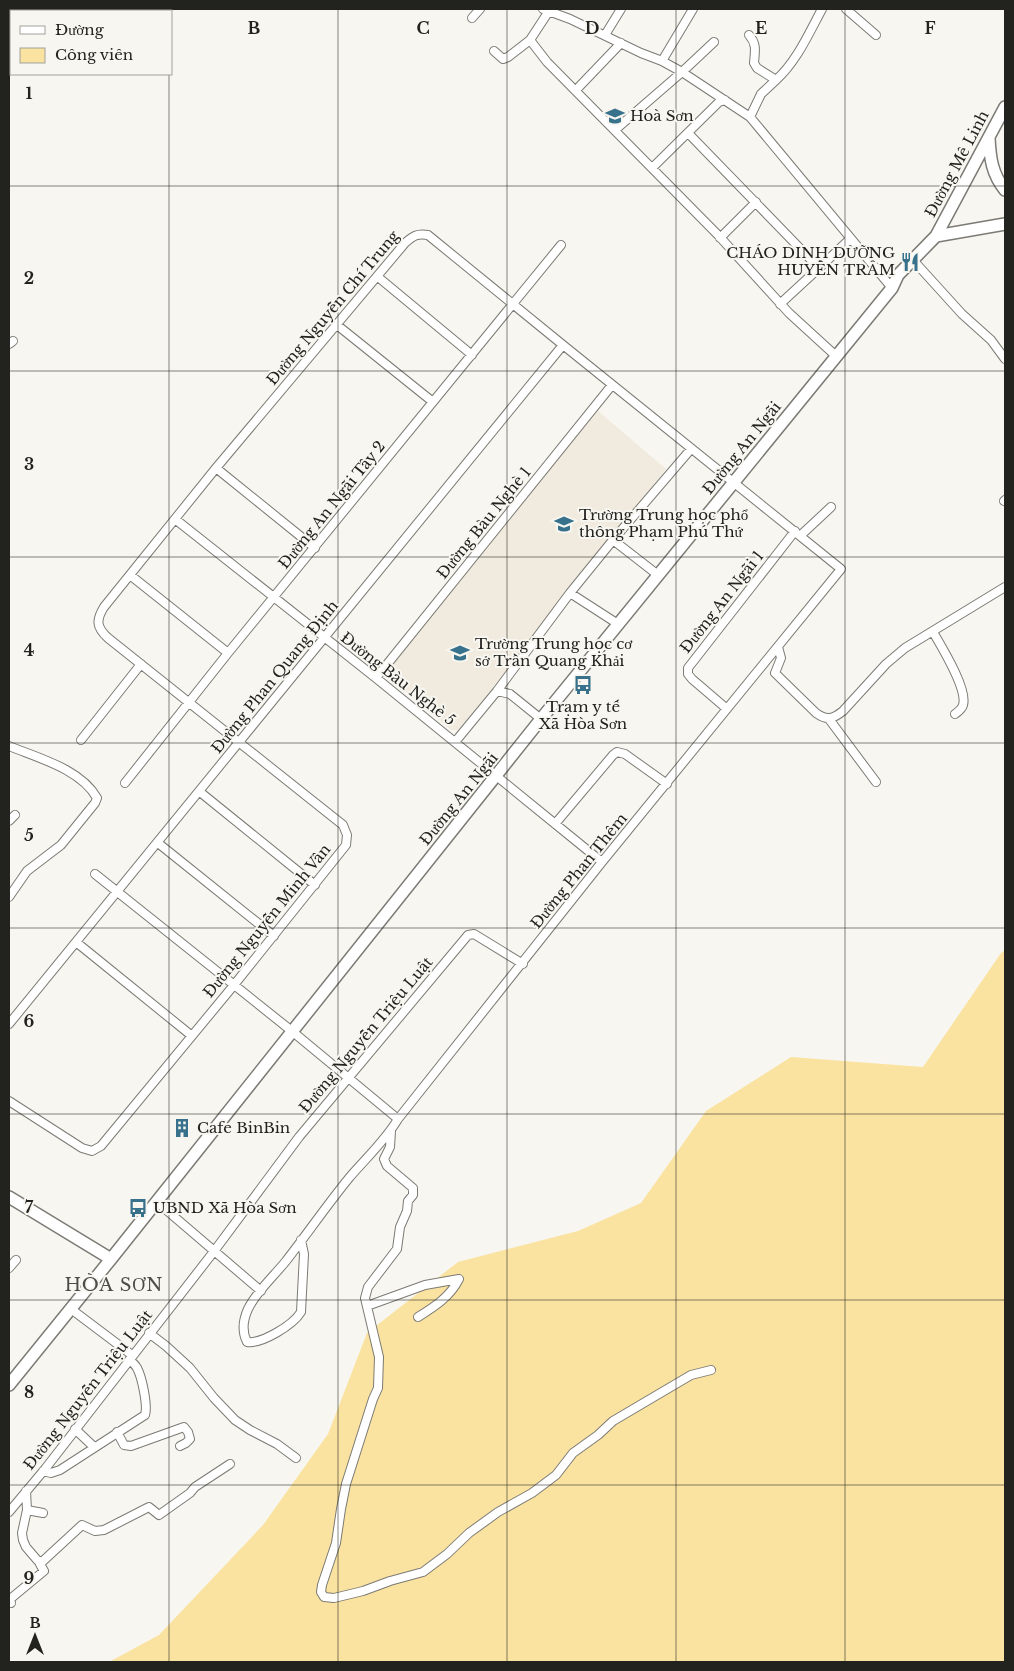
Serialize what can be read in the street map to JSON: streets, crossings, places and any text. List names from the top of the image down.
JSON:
{
  "streets": {
    "main road": ["Đường Mê Linh", "Đường An Ngãi"],
    "street": [
      "Đường Nguyễn Chí Trung",
      "Đường An Ngãi Tây 2",
      "Đường Bàu Nghè 1",
      "Đường An Ngãi 1",
      "Đường Phan Quang Định",
      "Đường Bàu Nghè 5",
      "Đường Phan Thêm",
      "Đường Nguyễn Minh Vân",
      "Đường Nguyễn Triệu Luật"
    ]
  },
  "crossings": [
    ["Đường Mê Linh", "Đường An Ngãi"],
    ["Đường Nguyễn Chí Trung", "Đường An Ngãi"],
    ["Đường Nguyễn Chí Trung", "Đường An Ngãi Tây 2"],
    ["Đường Nguyễn Chí Trung", "Đường Bàu Nghè 1"],
    ["Đường Nguyễn Chí Trung", "Đường Phan Quang Định"],
    ["Đường Nguyễn Chí Trung", "Đường Bàu Nghè 5"],
    ["Đường Nguyễn Chí Trung", "Đường Phan Thêm"],
    ["Đường Nguyễn Chí Trung", "Đường Nguyễn Minh Vân"],
    ["Đường An Ngãi", "Đường Bàu Nghè 5"],
    ["Đường An Ngãi", "Đường Phan Thêm"],
    ["Đường An Ngãi Tây 2", "Đường Bàu Nghè 5"],
    ["Đường An Ngãi Tây 2", "Đường Nguyễn Minh Vân"],
    ["Đường Bàu Nghè 1", "Đường Bàu Nghè 5"],
    ["Đường An Ngãi 1", "Đường Phan Thêm"],
    ["Đường Phan Quang Định", "Đường Bàu Nghè 5"],
    ["Đường Phan Quang Định", "Đường Nguyễn Minh Vân"],
    ["Đường Bàu Nghè 5", "Đường Phan Thêm"],
    ["Đường Phan Thêm", "Đường Nguyễn Triệu Luật"]
  ],
  "districts": ["HÒA SƠN"],
  "places": {
    "school or university": ["Hoà Sơn", "Trường Trung học phổ thông Phạm Phú Thứ", "Trường Trung học cơ sở Trần Quang Khải"],
    "restaurant": ["CHÁO DINH DƯỠNG HUYỀN TRÂM"],
    "bus stop": ["Trạm y tế Xã Hòa Sơn", "UBND Xã Hòa Sơn"],
    "building": ["Cafe BinBin"]
  },
  "legend": ["Đường", "Công viên"],
  "north": "top",
  "grid": {
    "columns": [
      "B",
      "C",
      "D",
      "E",
      "F"
    ],
    "rows": [
      "1",
      "2",
      "3",
      "4",
      "5",
      "6",
      "7",
      "8",
      "9"
    ]
  }
}
